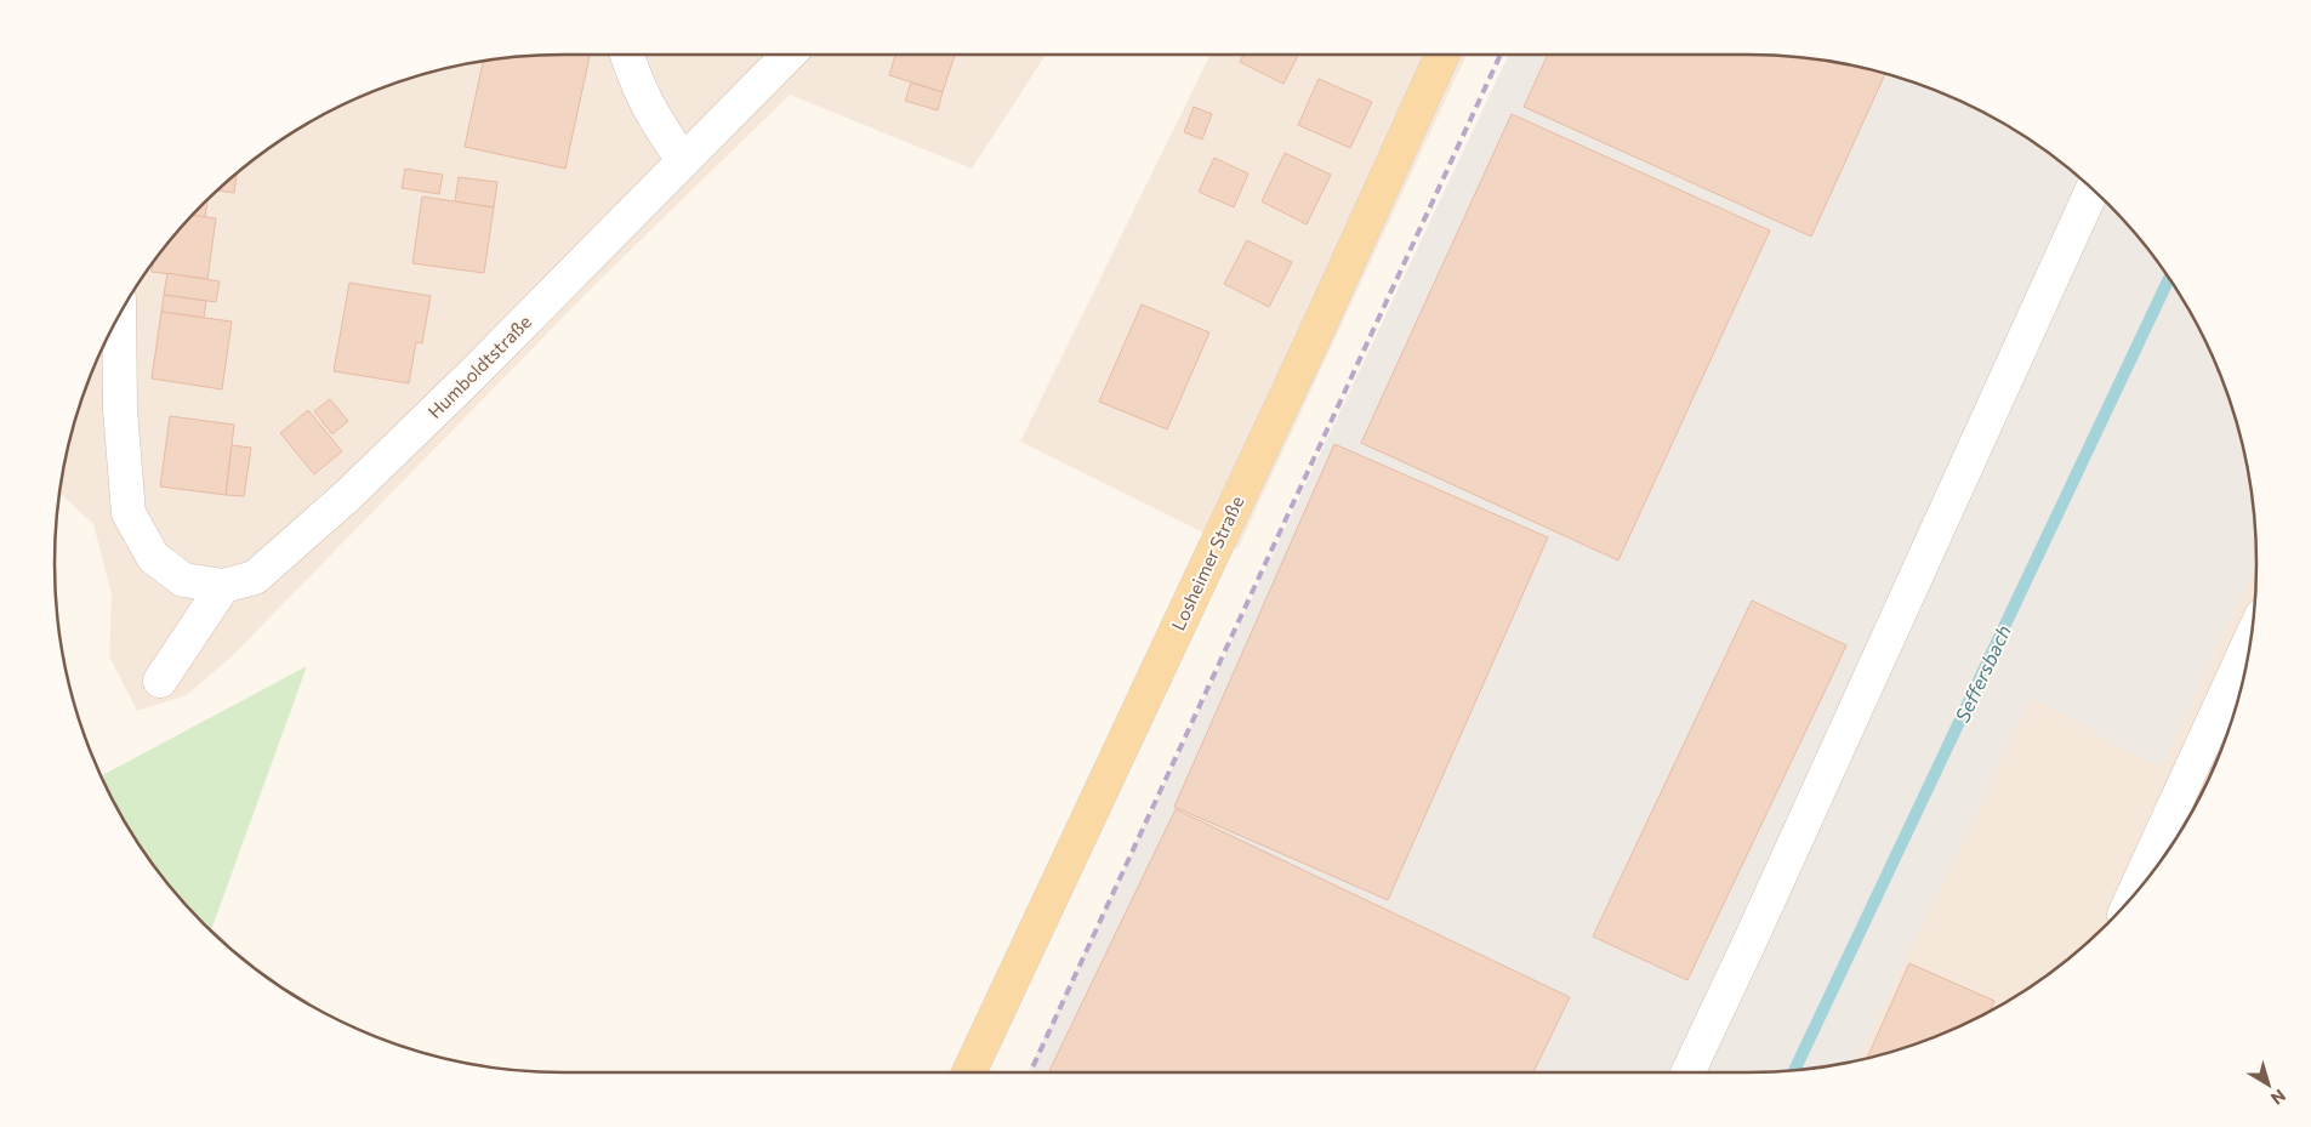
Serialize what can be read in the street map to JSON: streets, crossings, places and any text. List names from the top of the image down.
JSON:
{
  "streets": {
    "main road": ["Losheimer Straße"],
    "street": ["Humboldtstraße"]
  },
  "water": ["Seffersbach"],
  "north": "bottom right"
}
